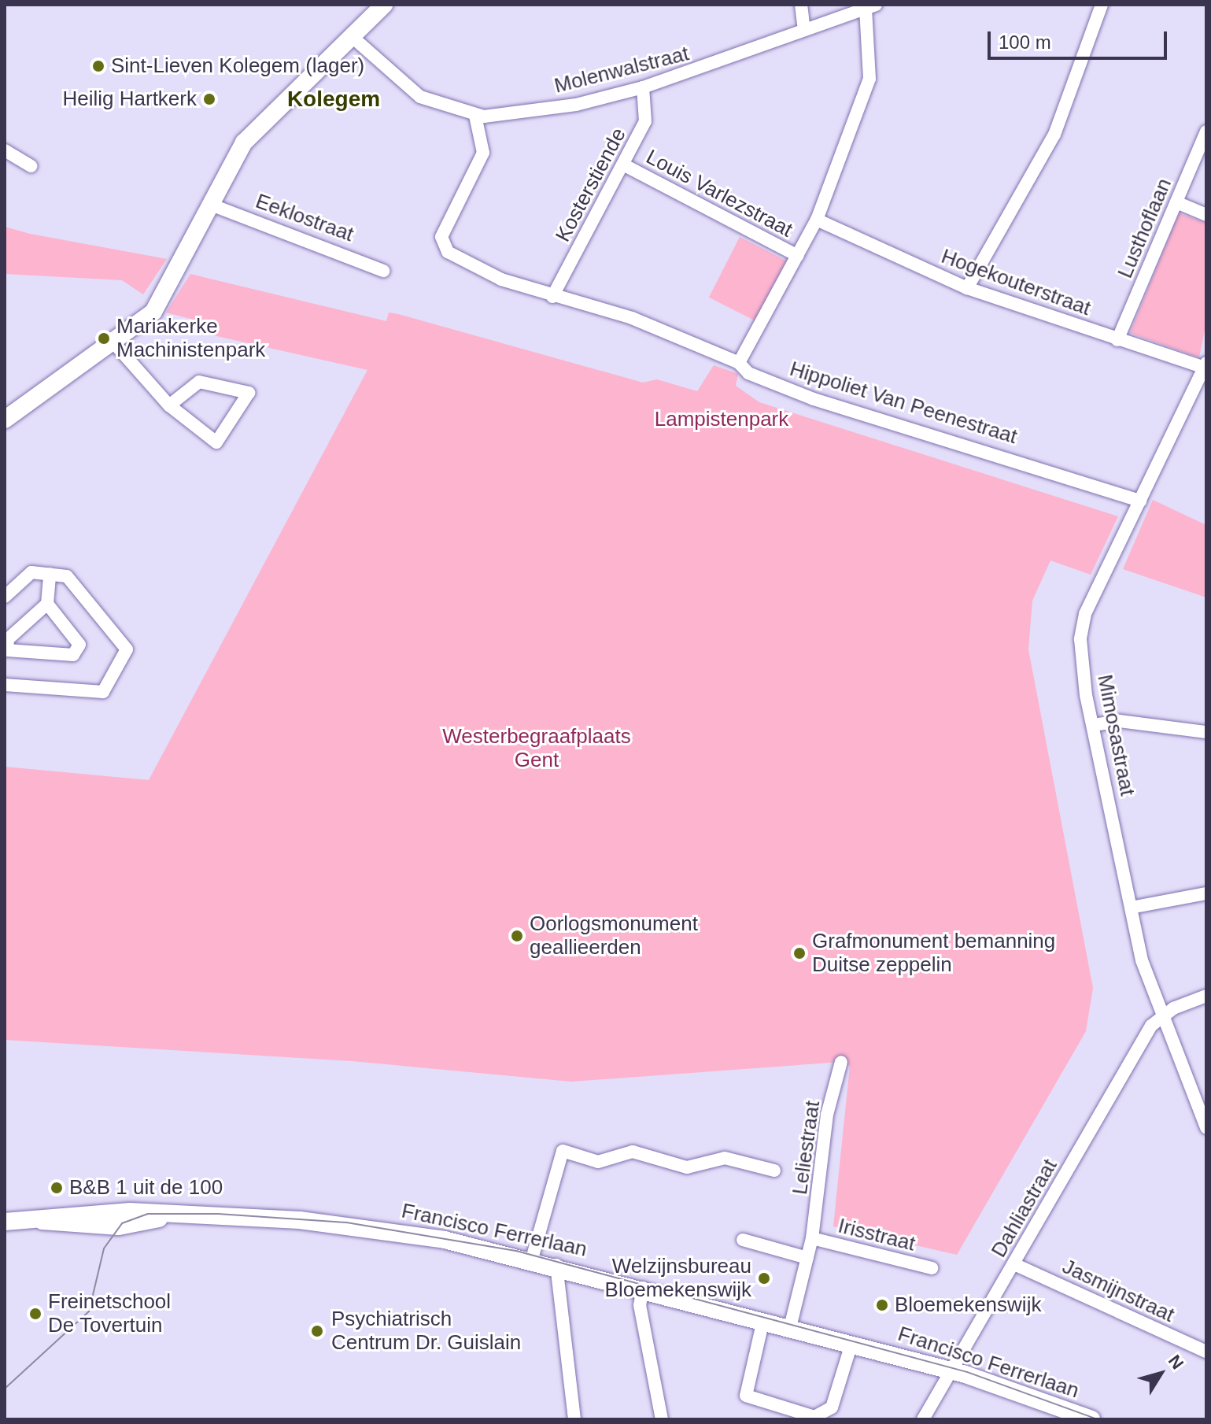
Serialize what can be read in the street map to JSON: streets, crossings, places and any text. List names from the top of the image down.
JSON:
{
  "streets": {
    "street": [
      "Molenwalstraat",
      "Kosterstiende",
      "Louis Varlezstraat",
      "Eeklostraat",
      "Lusthoflaan",
      "Hogekouterstraat",
      "Hippoliet Van Peenestraat",
      "Mimosastraat",
      "Leliestraat",
      "Dahliastraat",
      "Francisco Ferrerlaan",
      "Irisstraat",
      "Jasmijnstraat"
    ]
  },
  "crossings": [
    ["Molenwalstraat", "Kosterstiende"],
    ["Molenwalstraat", "Hippoliet Van Peenestraat"],
    ["Kosterstiende", "Louis Varlezstraat"],
    ["Kosterstiende", "Hippoliet Van Peenestraat"],
    ["Lusthoflaan", "Hogekouterstraat"],
    ["Hogekouterstraat", "Mimosastraat"],
    ["Hippoliet Van Peenestraat", "Mimosastraat"],
    ["Mimosastraat", "Dahliastraat"],
    ["Leliestraat", "Francisco Ferrerlaan"],
    ["Leliestraat", "Irisstraat"],
    ["Dahliastraat", "Francisco Ferrerlaan"],
    ["Dahliastraat", "Jasmijnstraat"]
  ],
  "districts": ["Kolegem"],
  "parks": ["Lampistenpark", "Westerbegraafplaats Gent"],
  "places": [
    "Sint-Lieven Kolegem (lager)",
    "Heilig Hartkerk",
    "Mariakerke Machinistenpark",
    "Oorlogsmonument geallieerden",
    "Grafmonument bemanning Duitse zeppelin",
    "B&B 1 uit de 100",
    "Welzijnsbureau Bloemekenswijk",
    "Bloemekenswijk",
    "Freinetschool De Tovertuin",
    "Psychiatrisch Centrum Dr. Guislain"
  ],
  "scale_bar": "100 m",
  "north": "top right"
}
